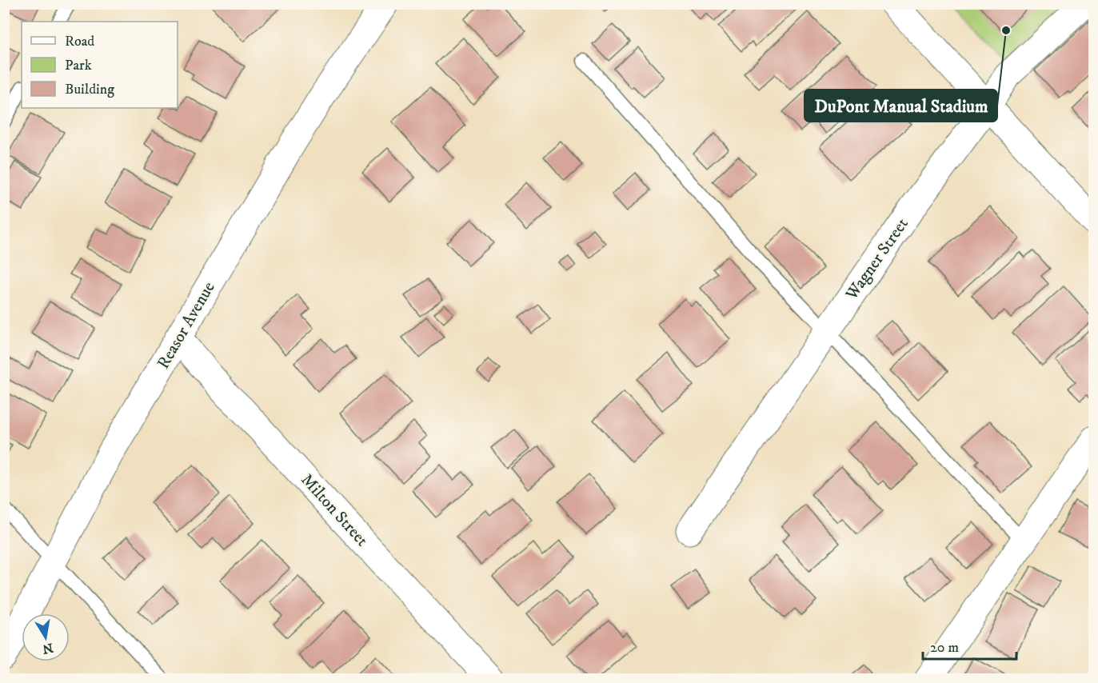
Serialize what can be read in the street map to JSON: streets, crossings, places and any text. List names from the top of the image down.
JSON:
{
  "streets": {
    "street": ["Wagner Street", "Reasor Avenue", "Milton Street"]
  },
  "crossings": [
    ["Reasor Avenue", "Milton Street"]
  ],
  "places": ["DuPont Manual Stadium"],
  "legend": ["Road", "Park", "Building"],
  "scale_bar": "20 m",
  "north": "bottom"
}
